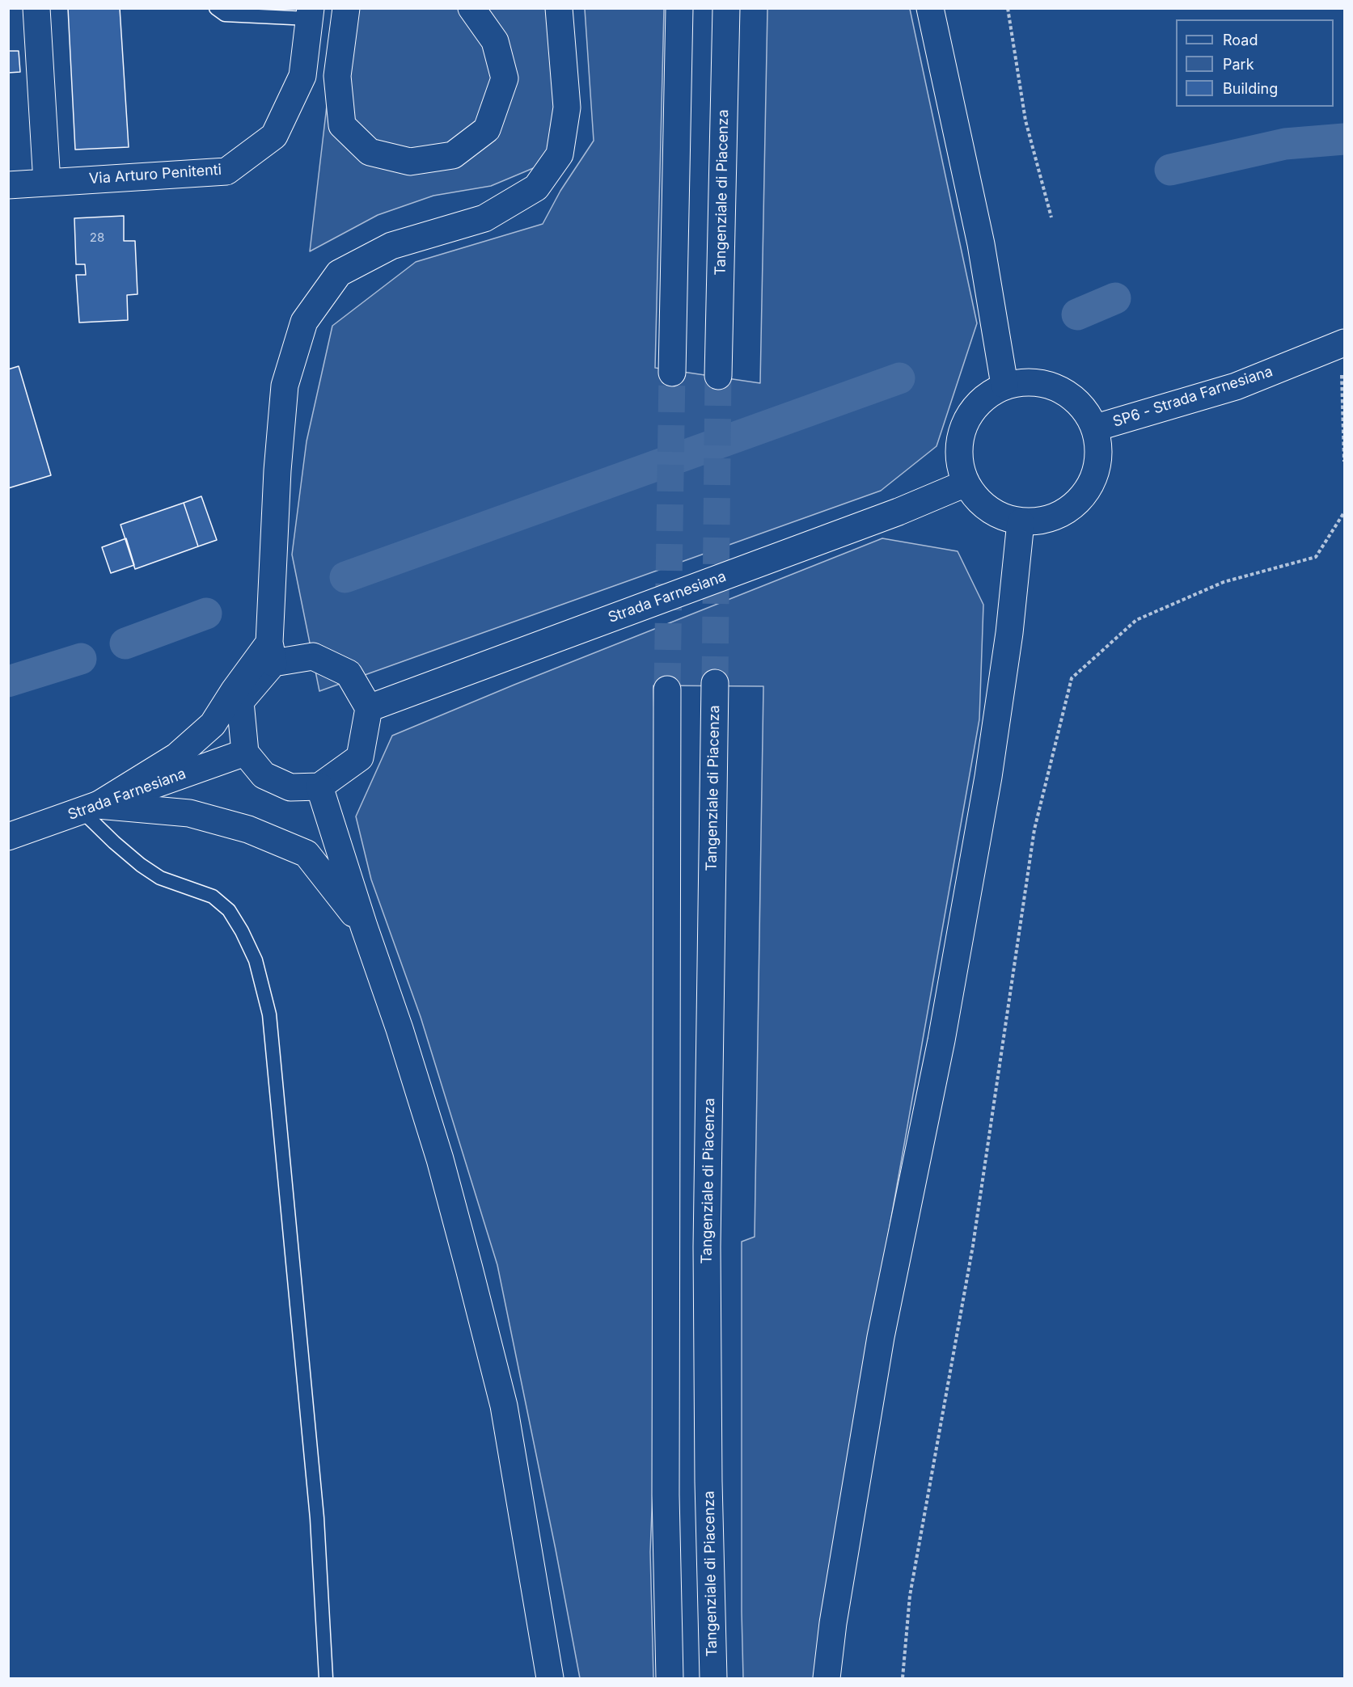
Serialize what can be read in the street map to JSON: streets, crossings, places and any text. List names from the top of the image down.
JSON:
{
  "streets": {
    "main road": [
      "Via Arturo Penitenti",
      "Tangenziale di Piacenza",
      "SP6 - Strada Farnesiana",
      "Strada Farnesiana"
    ]
  },
  "crossings": [
    ["SP6 - Strada Farnesiana", "Strada Farnesiana"]
  ],
  "house_numbers": ["28"],
  "legend": ["Road", "Park", "Building"]
}
